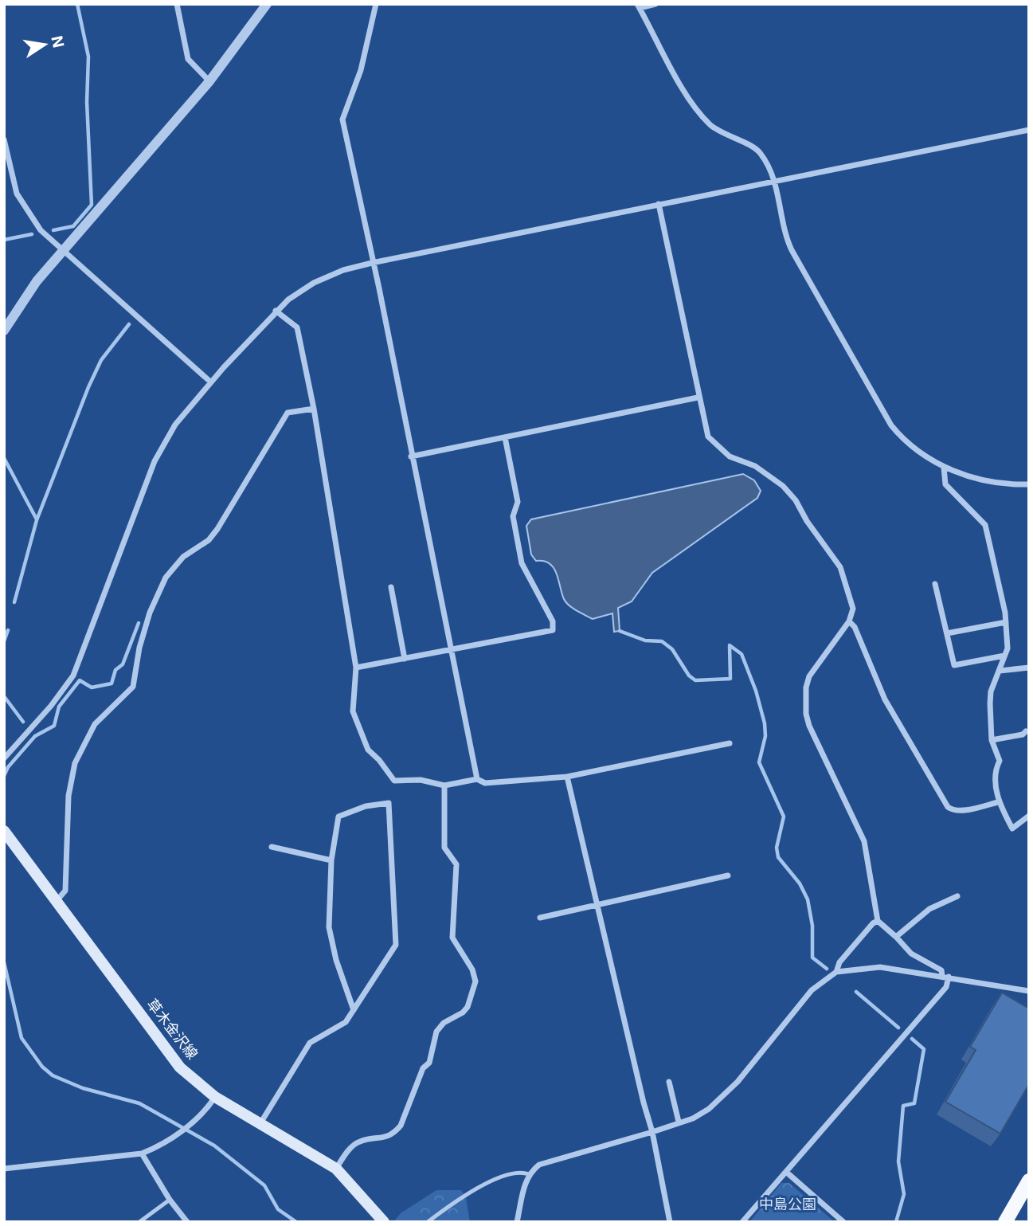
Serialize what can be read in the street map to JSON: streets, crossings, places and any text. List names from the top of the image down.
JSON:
{
  "streets": {
    "main road": ["草木金沢線"]
  },
  "parks": ["中島公園"],
  "north": "right"
}
